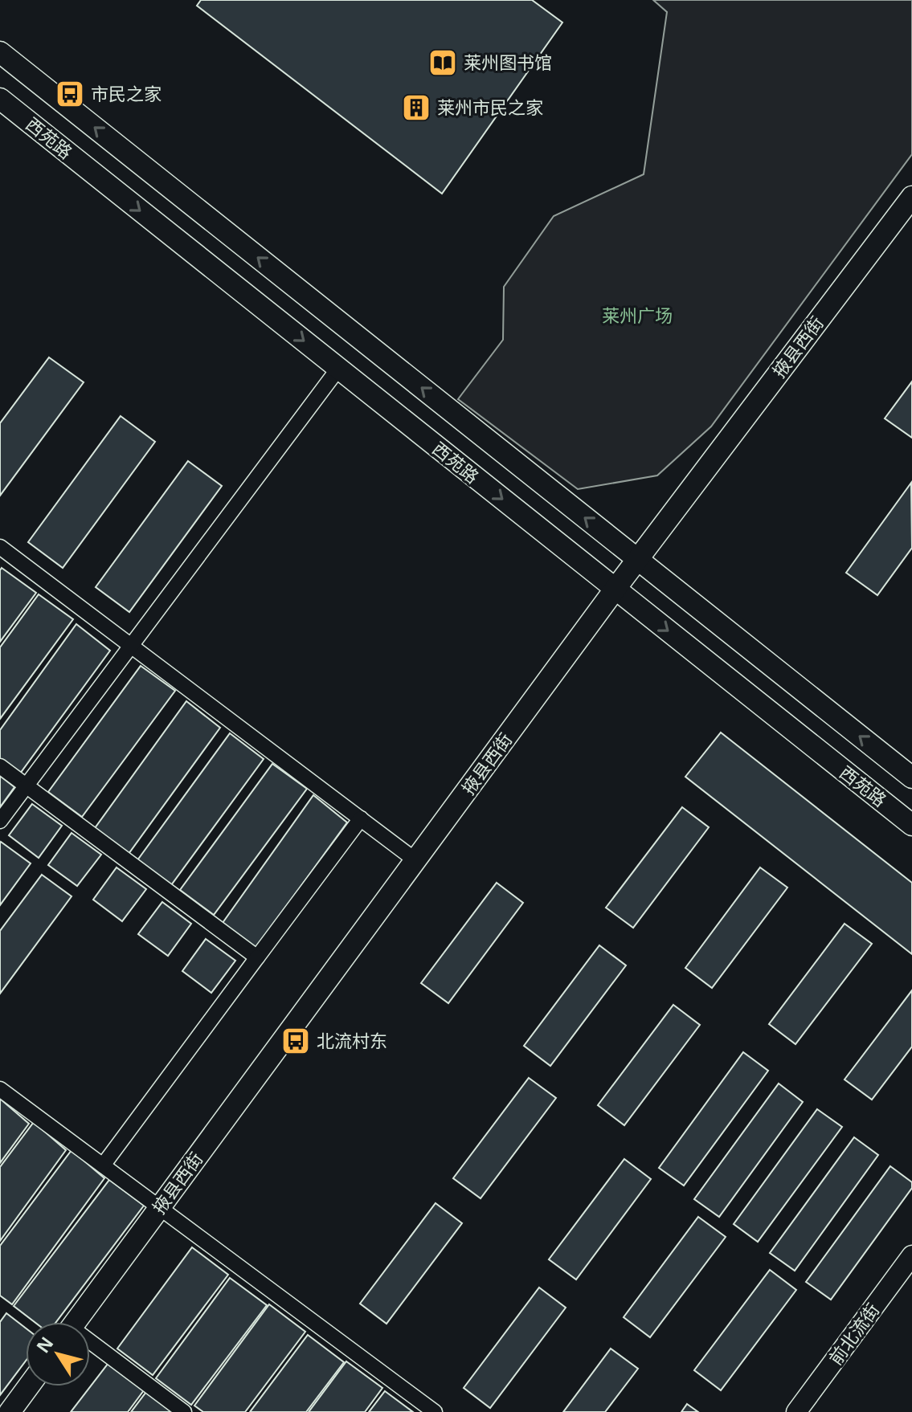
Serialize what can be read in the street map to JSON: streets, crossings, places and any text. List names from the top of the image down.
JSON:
{
  "streets": {
    "main road": ["西苑路", "掖县西街"],
    "street": ["前北流街"]
  },
  "crossings": [
    ["西苑路", "掖县西街"]
  ],
  "parks": ["莱州广场"],
  "places": {
    "library": ["莱州图书馆"],
    "bus stop": ["市民之家", "北流村东"],
    "building": ["莱州市民之家"]
  },
  "north": "top left"
}
